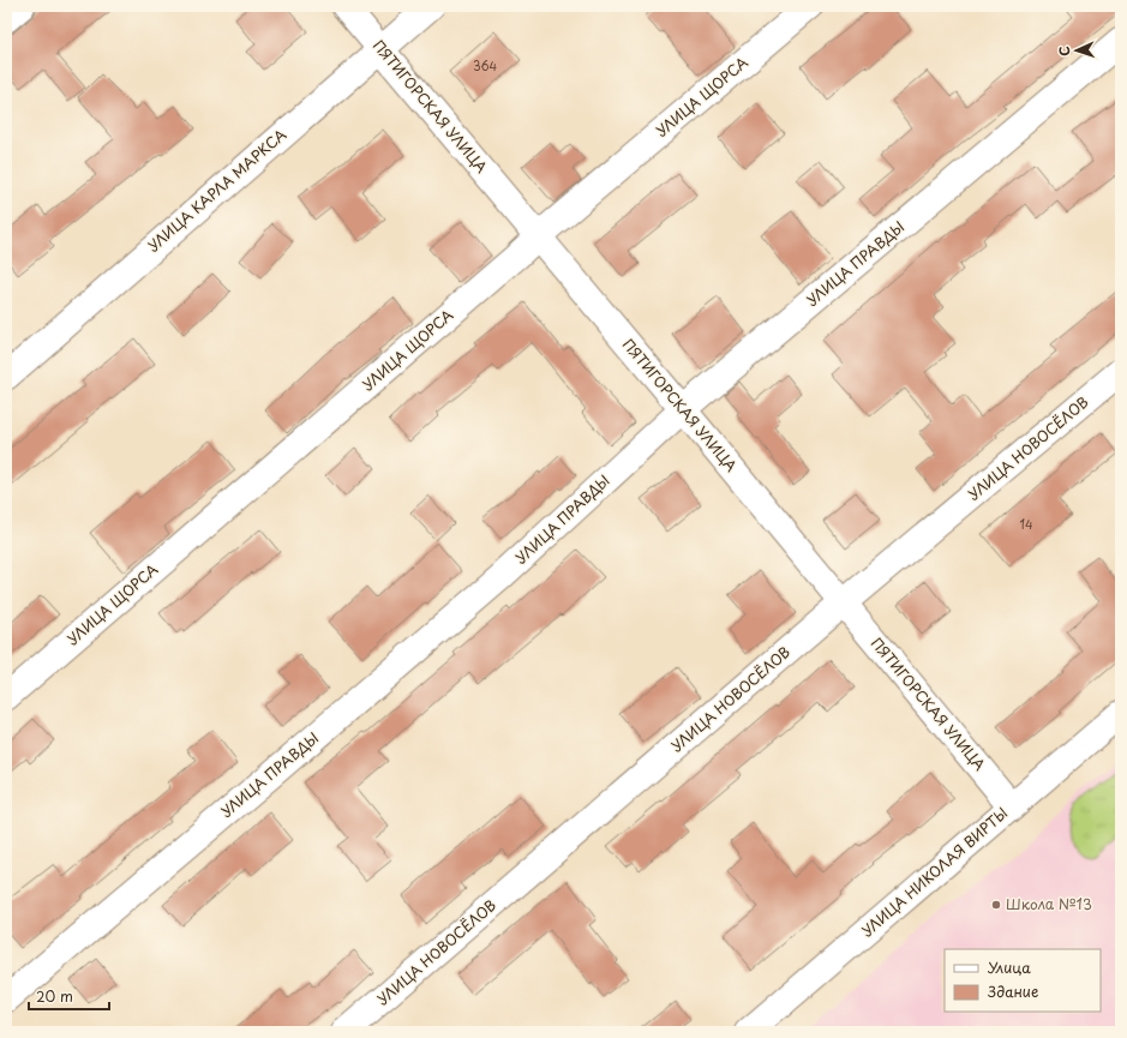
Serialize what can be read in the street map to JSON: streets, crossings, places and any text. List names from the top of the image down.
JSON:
{
  "streets": {
    "street": [
      "УЛИЦА ЩОРСА",
      "ПЯТИГОРСКАЯ УЛИЦА",
      "УЛИЦА КАРЛА МАРКСА",
      "УЛИЦА ПРАВДЫ",
      "УЛИЦА НОВОСЁЛОВ",
      "УЛИЦА НИКОЛАЯ ВИРТЫ"
    ]
  },
  "crossings": [
    ["УЛИЦА ЩОРСА", "ПЯТИГОРСКАЯ УЛИЦА"],
    ["ПЯТИГОРСКАЯ УЛИЦА", "УЛИЦА КАРЛА МАРКСА"],
    ["ПЯТИГОРСКАЯ УЛИЦА", "УЛИЦА ПРАВДЫ"],
    ["ПЯТИГОРСКАЯ УЛИЦА", "УЛИЦА НОВОСЁЛОВ"],
    ["ПЯТИГОРСКАЯ УЛИЦА", "УЛИЦА НИКОЛАЯ ВИРТЫ"]
  ],
  "places": ["Школа №13"],
  "house_numbers": ["364", "14"],
  "legend": ["Улица", "Здание"],
  "scale_bar": "20 m",
  "north": "left"
}
